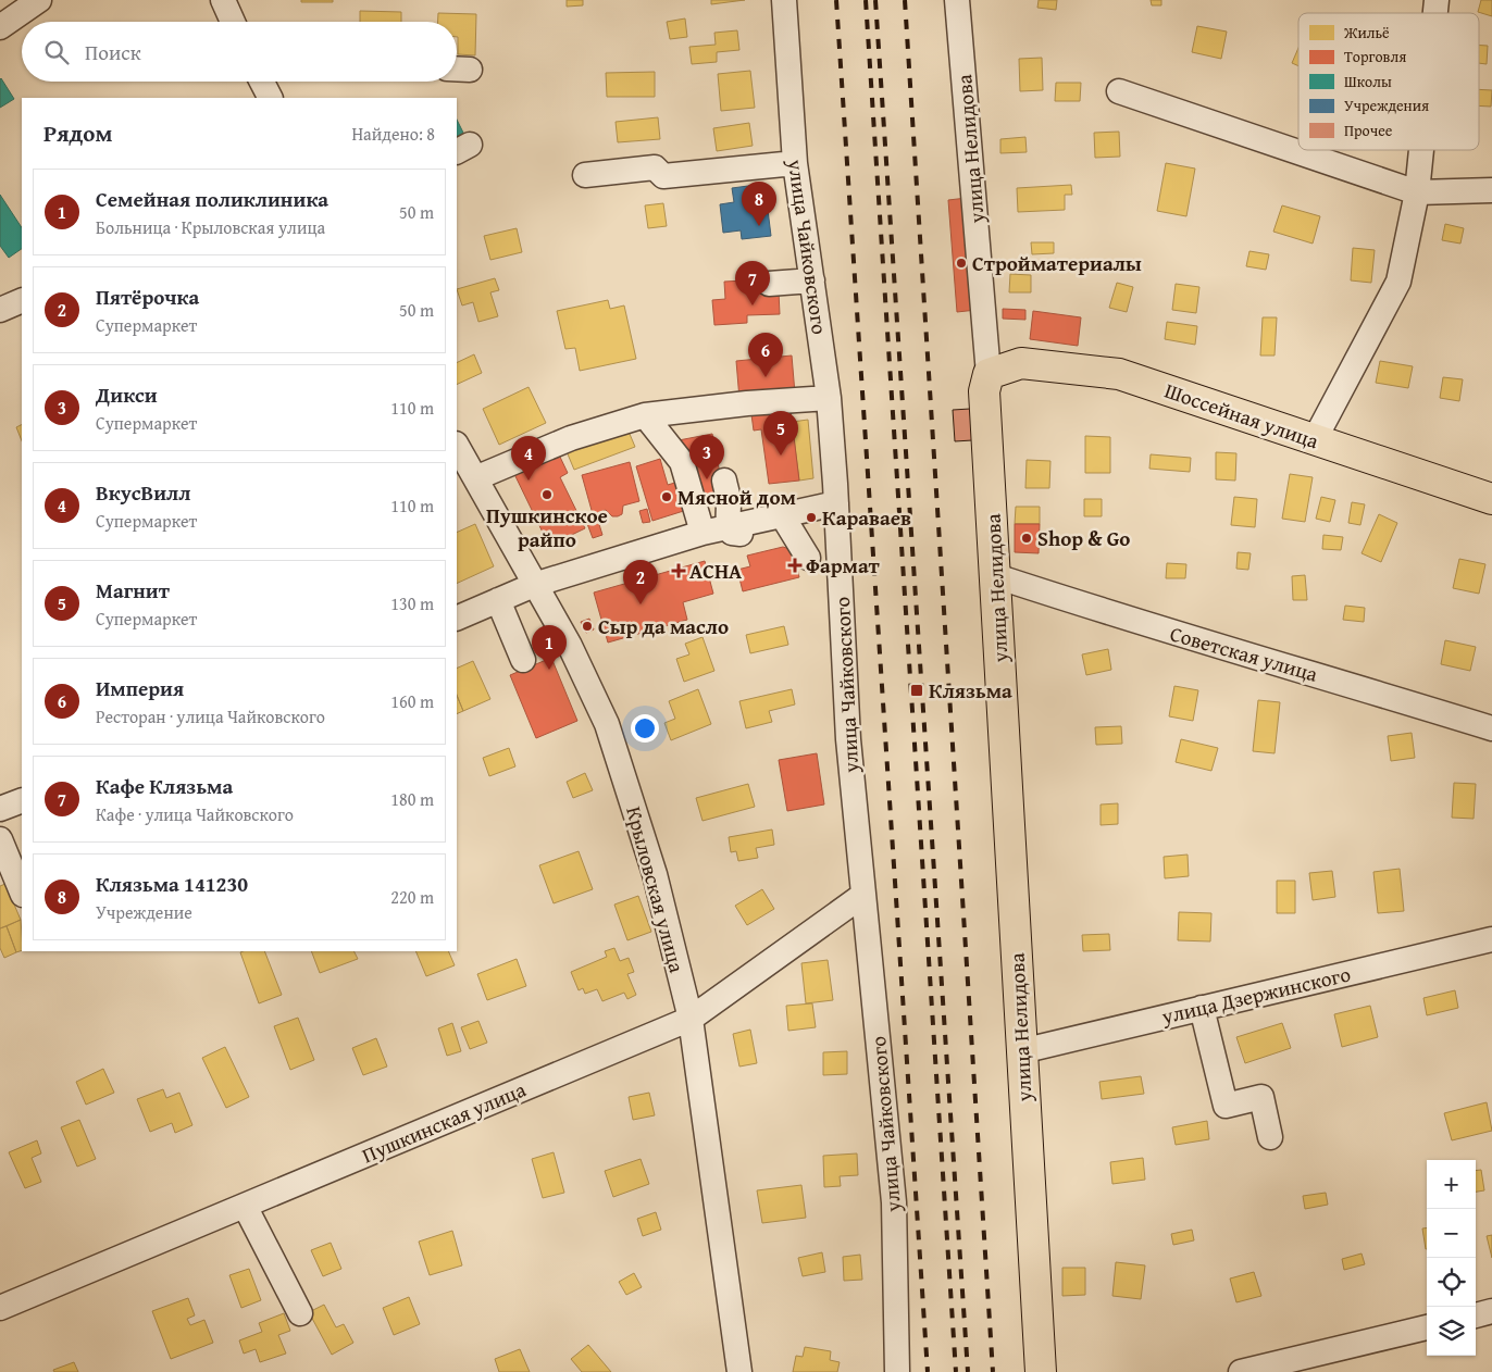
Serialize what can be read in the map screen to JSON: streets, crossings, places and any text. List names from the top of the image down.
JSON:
{
  "streets": {
    "main road": ["улица Нелидова", "Шоссейная улица"],
    "street": [
      "улица Чайковского",
      "Советская улица",
      "Крыловская улица",
      "улица Дзержинского",
      "Пушкинская улица"
    ]
  },
  "crossings": [
    ["улица Нелидова", "Шоссейная улица"],
    ["улица Нелидова", "Советская улица"],
    ["улица Нелидова", "улица Дзержинского"],
    ["улица Чайковского", "Пушкинская улица"],
    ["Крыловская улица", "Пушкинская улица"]
  ],
  "places": {
    "other": [
      "Стройматериалы",
      "Пушкинское райпо",
      "Мясной дом",
      "Караваев",
      "Shop & Go",
      "Сыр да масло"
    ],
    "health": ["Фармат", "АСНА"],
    "transit": ["Клязьма"]
  },
  "legend": [
    "Жильё",
    "Торговля",
    "Школы",
    "Учреждения",
    "Прочее"
  ],
  "page": {
    "search": "Поиск",
    "heading": ["Рядом", "Найдено: 8"],
    "list": [
      {
        "mark": "1",
        "name": "Семейная поликлиника",
        "note": "Больница · Крыловская улица",
        "value": "50 m"
      },
      {
        "mark": "2",
        "name": "Пятёрочка",
        "note": "Супермаркет",
        "value": "50 m"
      },
      {
        "mark": "3",
        "name": "Дикси",
        "note": "Супермаркет",
        "value": "110 m"
      },
      {
        "mark": "4",
        "name": "ВкусВилл",
        "note": "Супермаркет",
        "value": "110 m"
      },
      {
        "mark": "5",
        "name": "Магнит",
        "note": "Супермаркет",
        "value": "130 m"
      },
      {
        "mark": "6",
        "name": "Империя",
        "note": "Ресторан · улица Чайковского",
        "value": "160 m"
      },
      {
        "mark": "7",
        "name": "Кафе Клязьма",
        "note": "Кафе · улица Чайковского",
        "value": "180 m"
      },
      {
        "mark": "8",
        "name": "Клязьма 141230",
        "note": "Учреждение",
        "value": "220 m"
      }
    ],
    "pins": [
      "8",
      "7",
      "6",
      "5",
      "3",
      "4",
      "2",
      "1"
    ],
    "map_buttons": ["+", "−"]
  }
}
